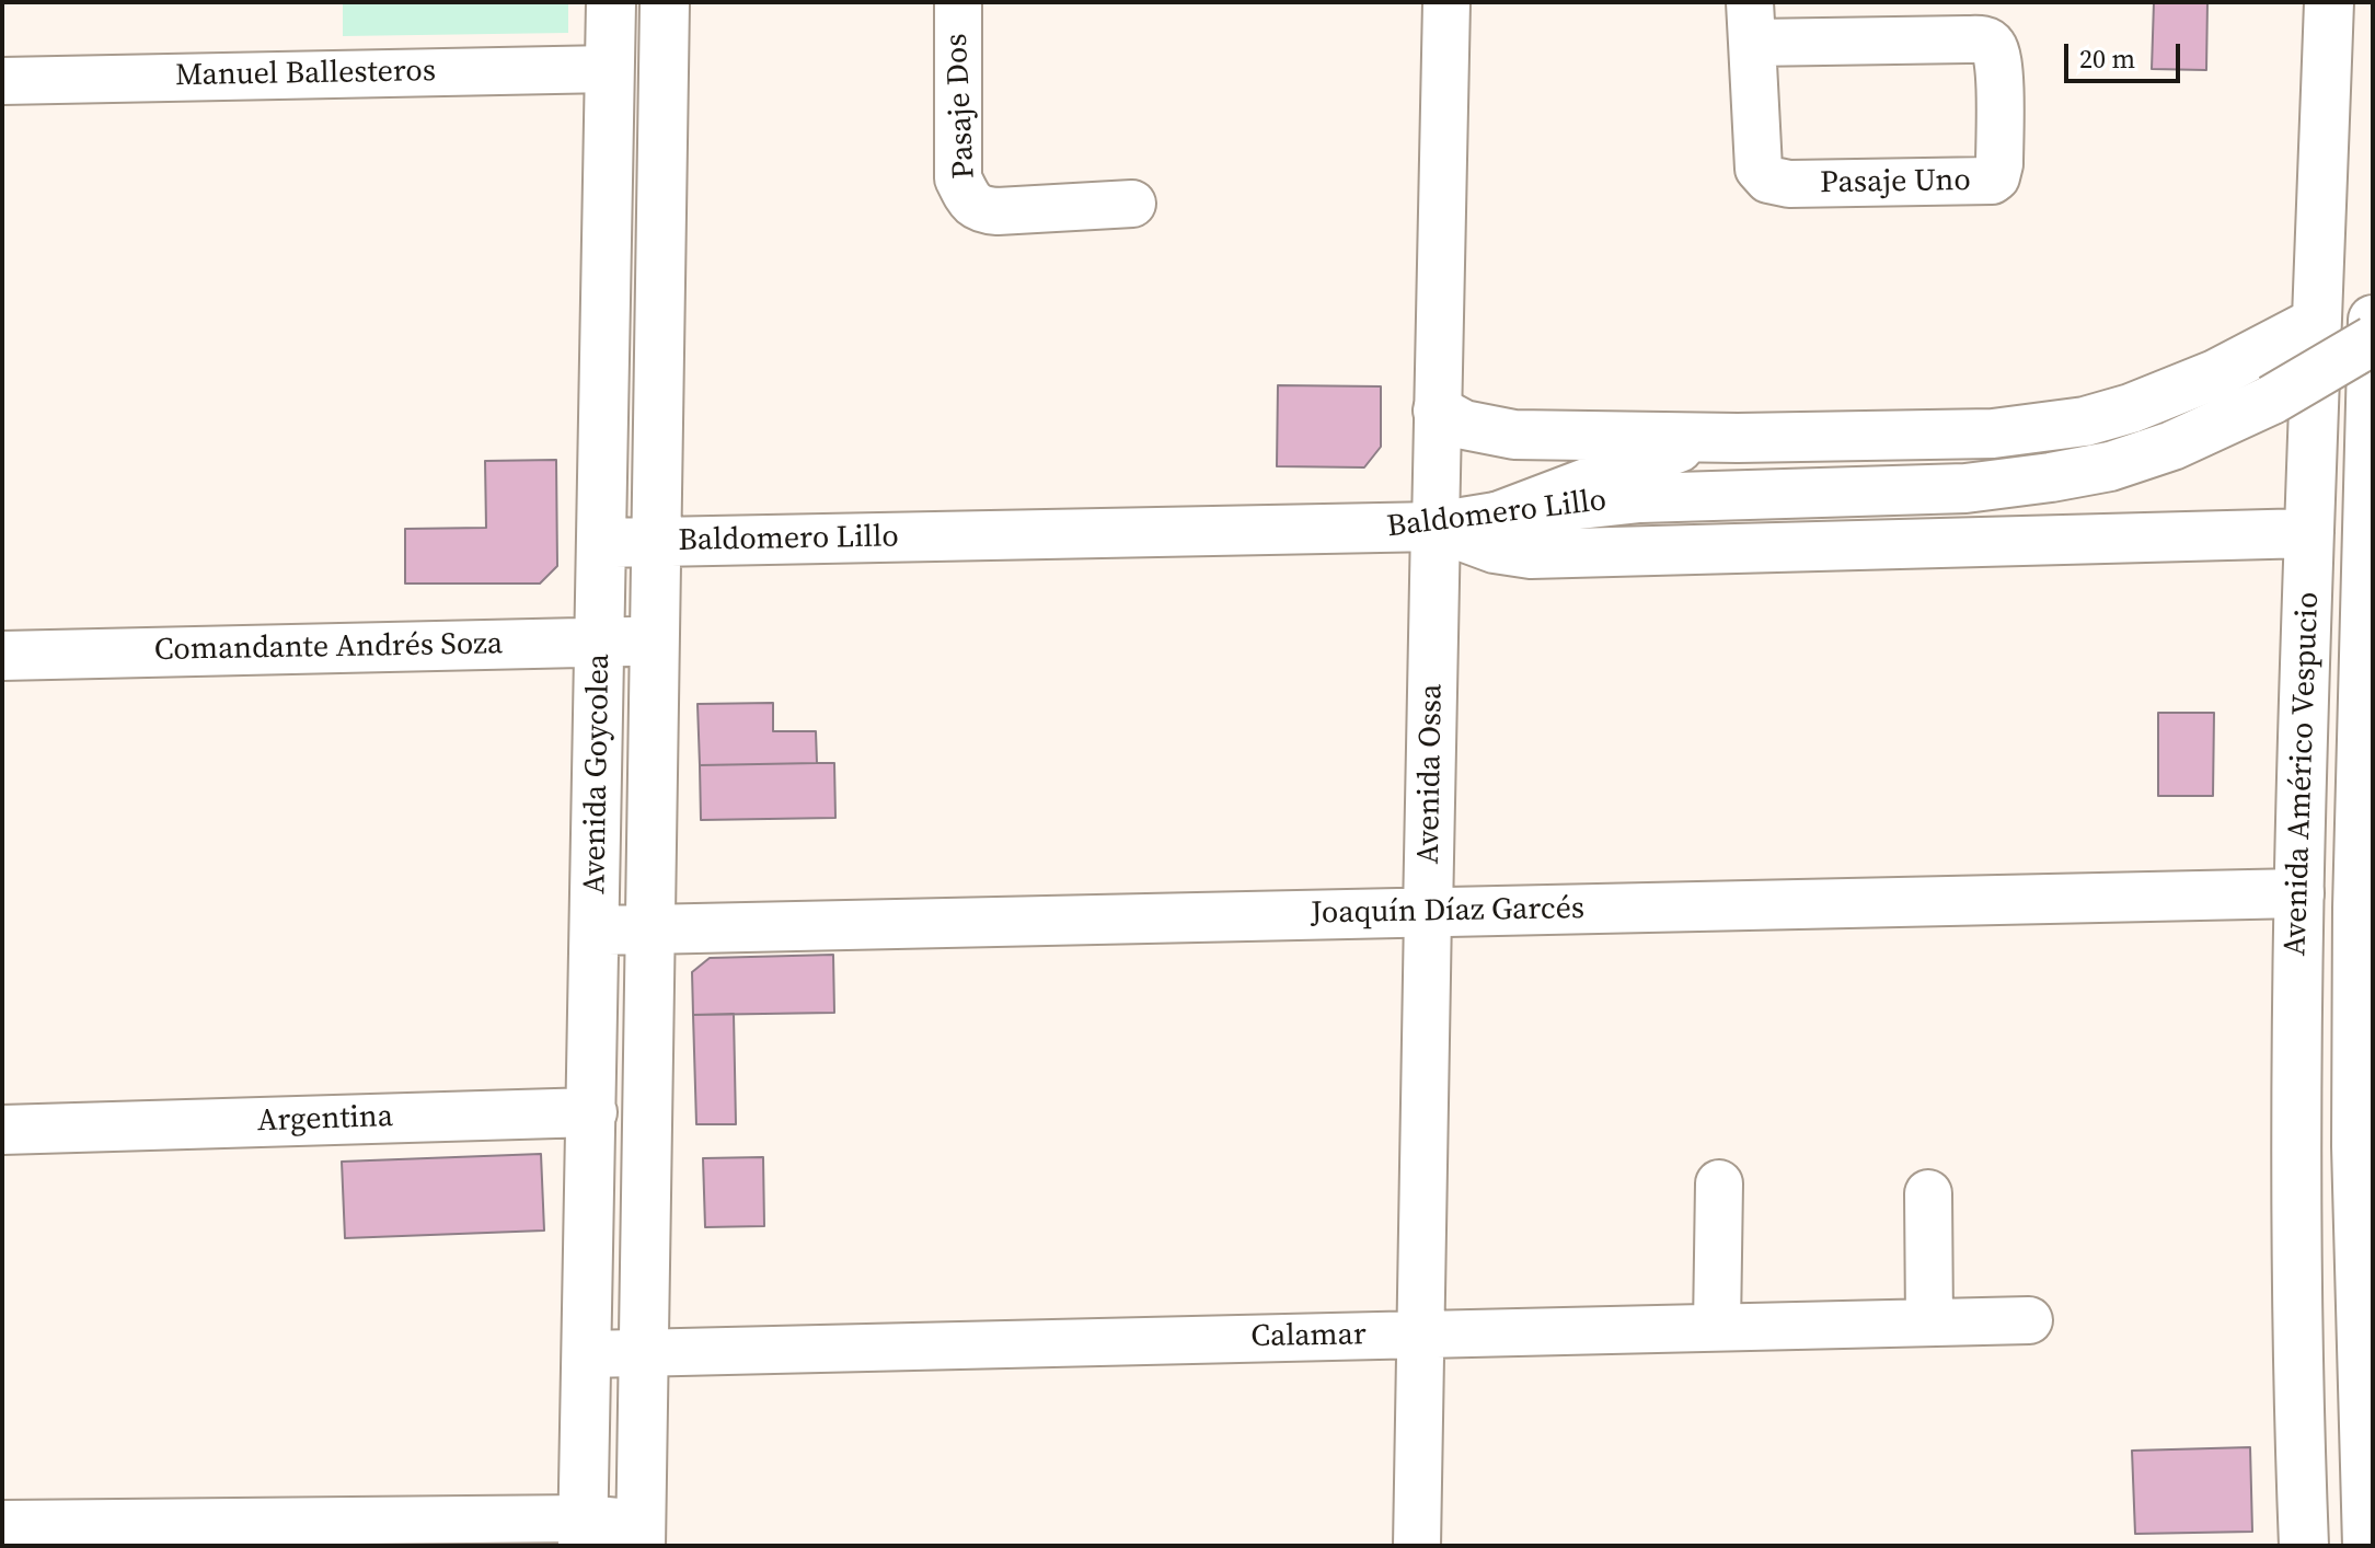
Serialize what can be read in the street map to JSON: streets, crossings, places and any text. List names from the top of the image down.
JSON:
{
  "streets": {
    "main road": [
      "Baldomero Lillo",
      "Comandante Andrés Soza",
      "Avenida Goycolea",
      "Avenida Ossa",
      "Avenida Américo Vespucio",
      "Joaquín Díaz Garcés",
      "Argentina"
    ],
    "street": [
      "Manuel Ballesteros",
      "Pasaje Dos",
      "Pasaje Uno",
      "Calamar"
    ]
  },
  "crossings": [
    ["Manuel Ballesteros", "Avenida Goycolea"],
    ["Baldomero Lillo", "Avenida Goycolea"],
    ["Baldomero Lillo", "Avenida Ossa"],
    ["Comandante Andrés Soza", "Avenida Goycolea"],
    ["Avenida Goycolea", "Joaquín Díaz Garcés"],
    ["Avenida Goycolea", "Argentina"],
    ["Avenida Goycolea", "Calamar"],
    ["Avenida Ossa", "Joaquín Díaz Garcés"],
    ["Avenida Ossa", "Calamar"],
    ["Avenida Américo Vespucio", "Joaquín Díaz Garcés"]
  ],
  "scale_bar": "20 m"
}
